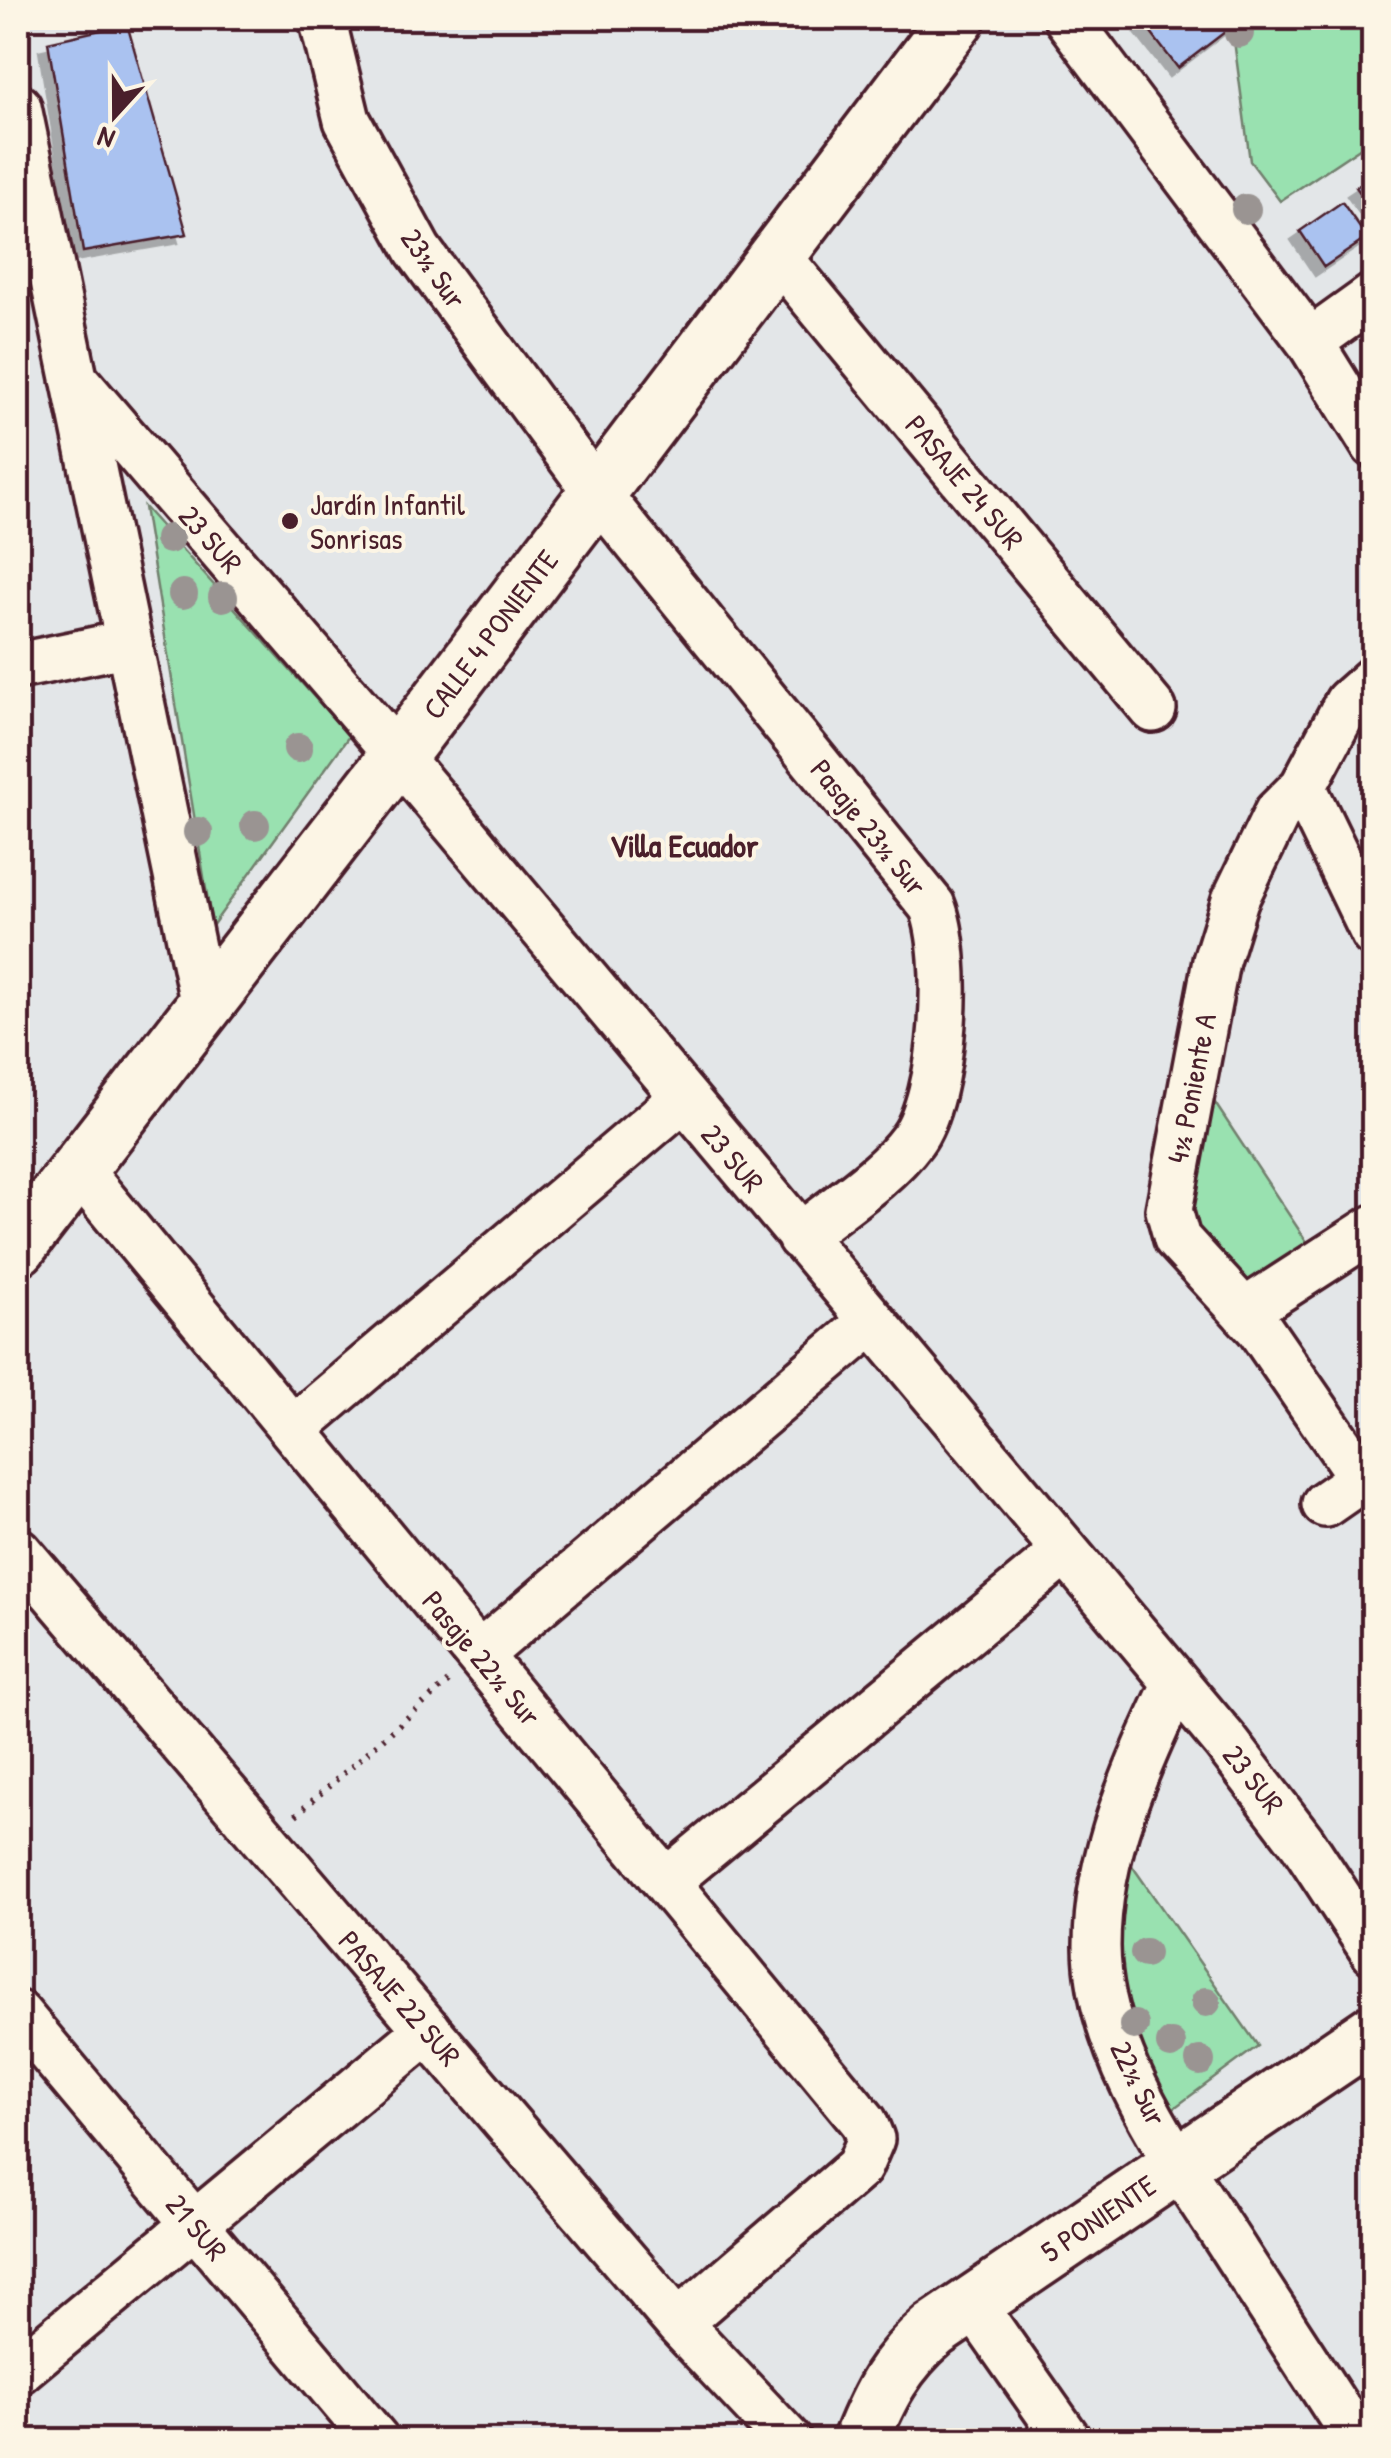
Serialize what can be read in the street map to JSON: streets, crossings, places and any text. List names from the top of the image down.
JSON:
{
  "streets": {
    "street": [
      "23½ Sur",
      "PASAJE 24 SUR",
      "23 SUR",
      "CALLE 4 PONIENTE",
      "Pasaje 23½ Sur",
      "4½ Poniente A",
      "Pasaje 22½ Sur",
      "PASAJE 22 SUR",
      "22½ Sur",
      "5 PONIENTE",
      "21 SUR"
    ]
  },
  "crossings": [
    ["23½ Sur", "CALLE 4 PONIENTE"],
    ["23½ Sur", "Pasaje 23½ Sur"],
    ["PASAJE 24 SUR", "CALLE 4 PONIENTE"],
    ["23 SUR", "CALLE 4 PONIENTE"],
    ["23 SUR", "Pasaje 23½ Sur"],
    ["23 SUR", "22½ Sur"],
    ["CALLE 4 PONIENTE", "Pasaje 23½ Sur"],
    ["CALLE 4 PONIENTE", "Pasaje 22½ Sur"],
    ["Pasaje 22½ Sur", "PASAJE 22 SUR"],
    ["22½ Sur", "5 PONIENTE"]
  ],
  "districts": ["Villa Ecuador"],
  "places": ["Jardín Infantil Sonrisas"],
  "north": "bottom"
}
